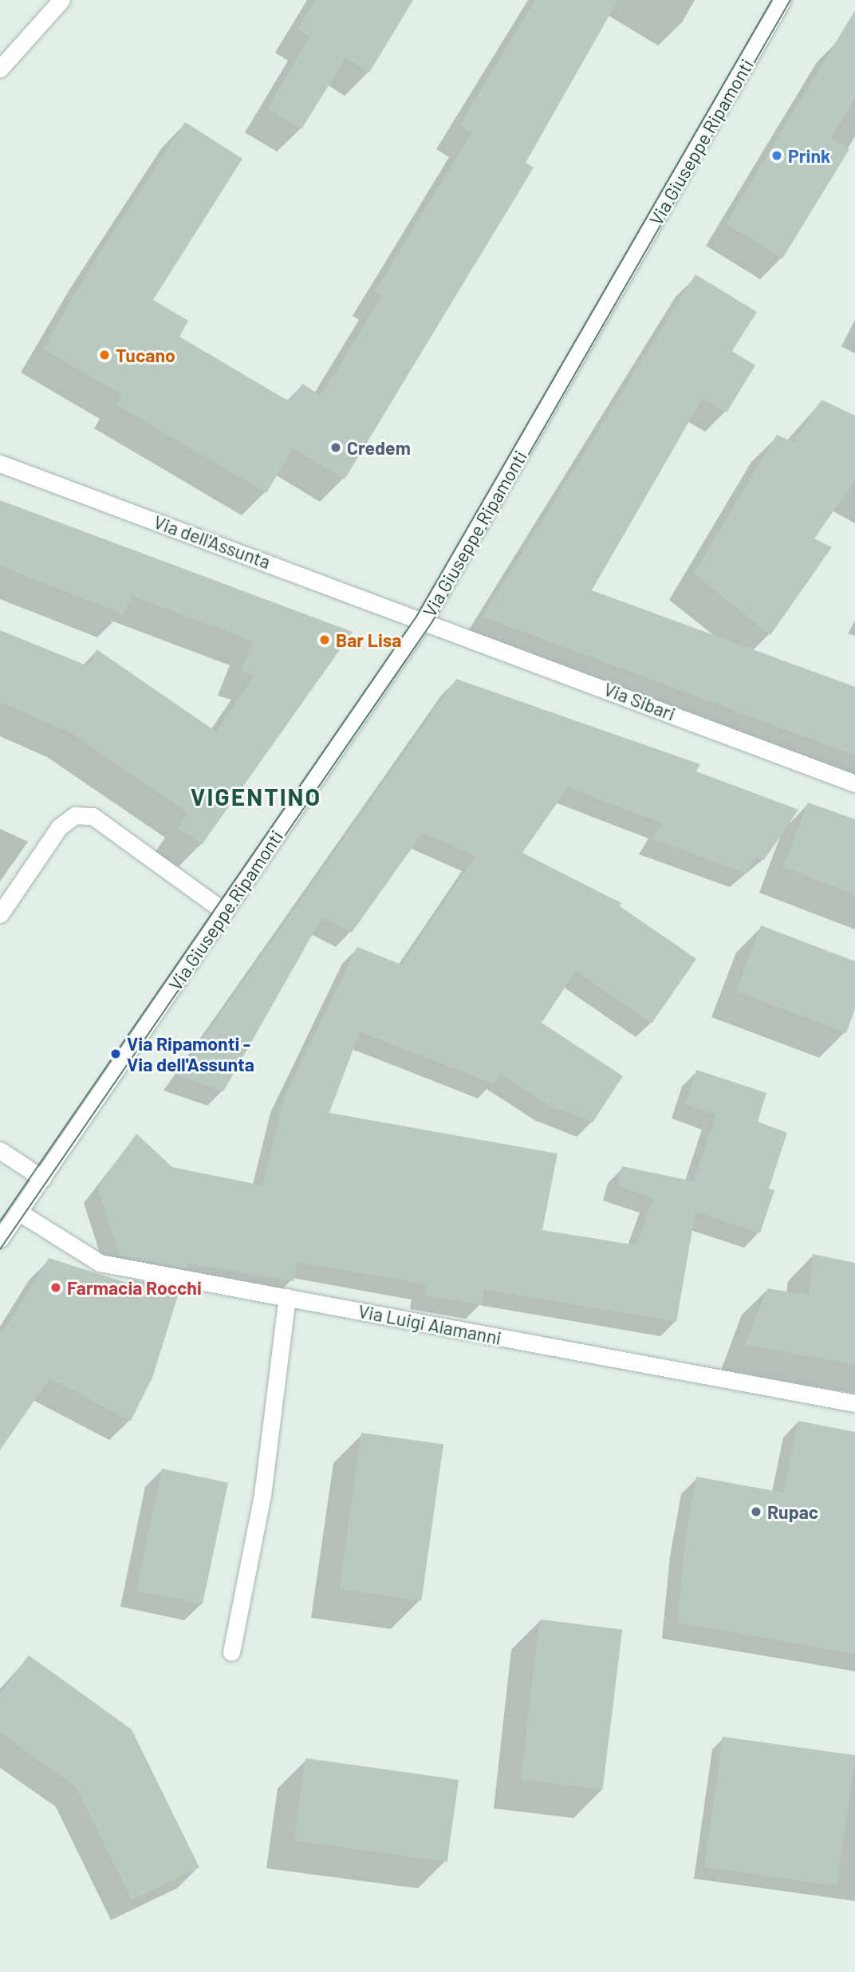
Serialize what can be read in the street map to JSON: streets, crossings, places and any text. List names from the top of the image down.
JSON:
{
  "streets": {
    "street": [
      "Via Giuseppe Ripamonti",
      "Via dell'Assunta",
      "Via Sibari",
      "Via Luigi Alamanni"
    ]
  },
  "crossings": [
    ["Via Giuseppe Ripamonti", "Via dell'Assunta"],
    ["Via Giuseppe Ripamonti", "Via Sibari"],
    ["Via Giuseppe Ripamonti", "Via Luigi Alamanni"],
    ["Via dell'Assunta", "Via Sibari"]
  ],
  "districts": ["VIGENTINO"],
  "places": [
    "Prink",
    "Tucano",
    "Credem",
    "Bar Lisa",
    "Via Ripamonti - Via dell'Assunta",
    "Farmacia Rocchi",
    "Rupac"
  ]
}
